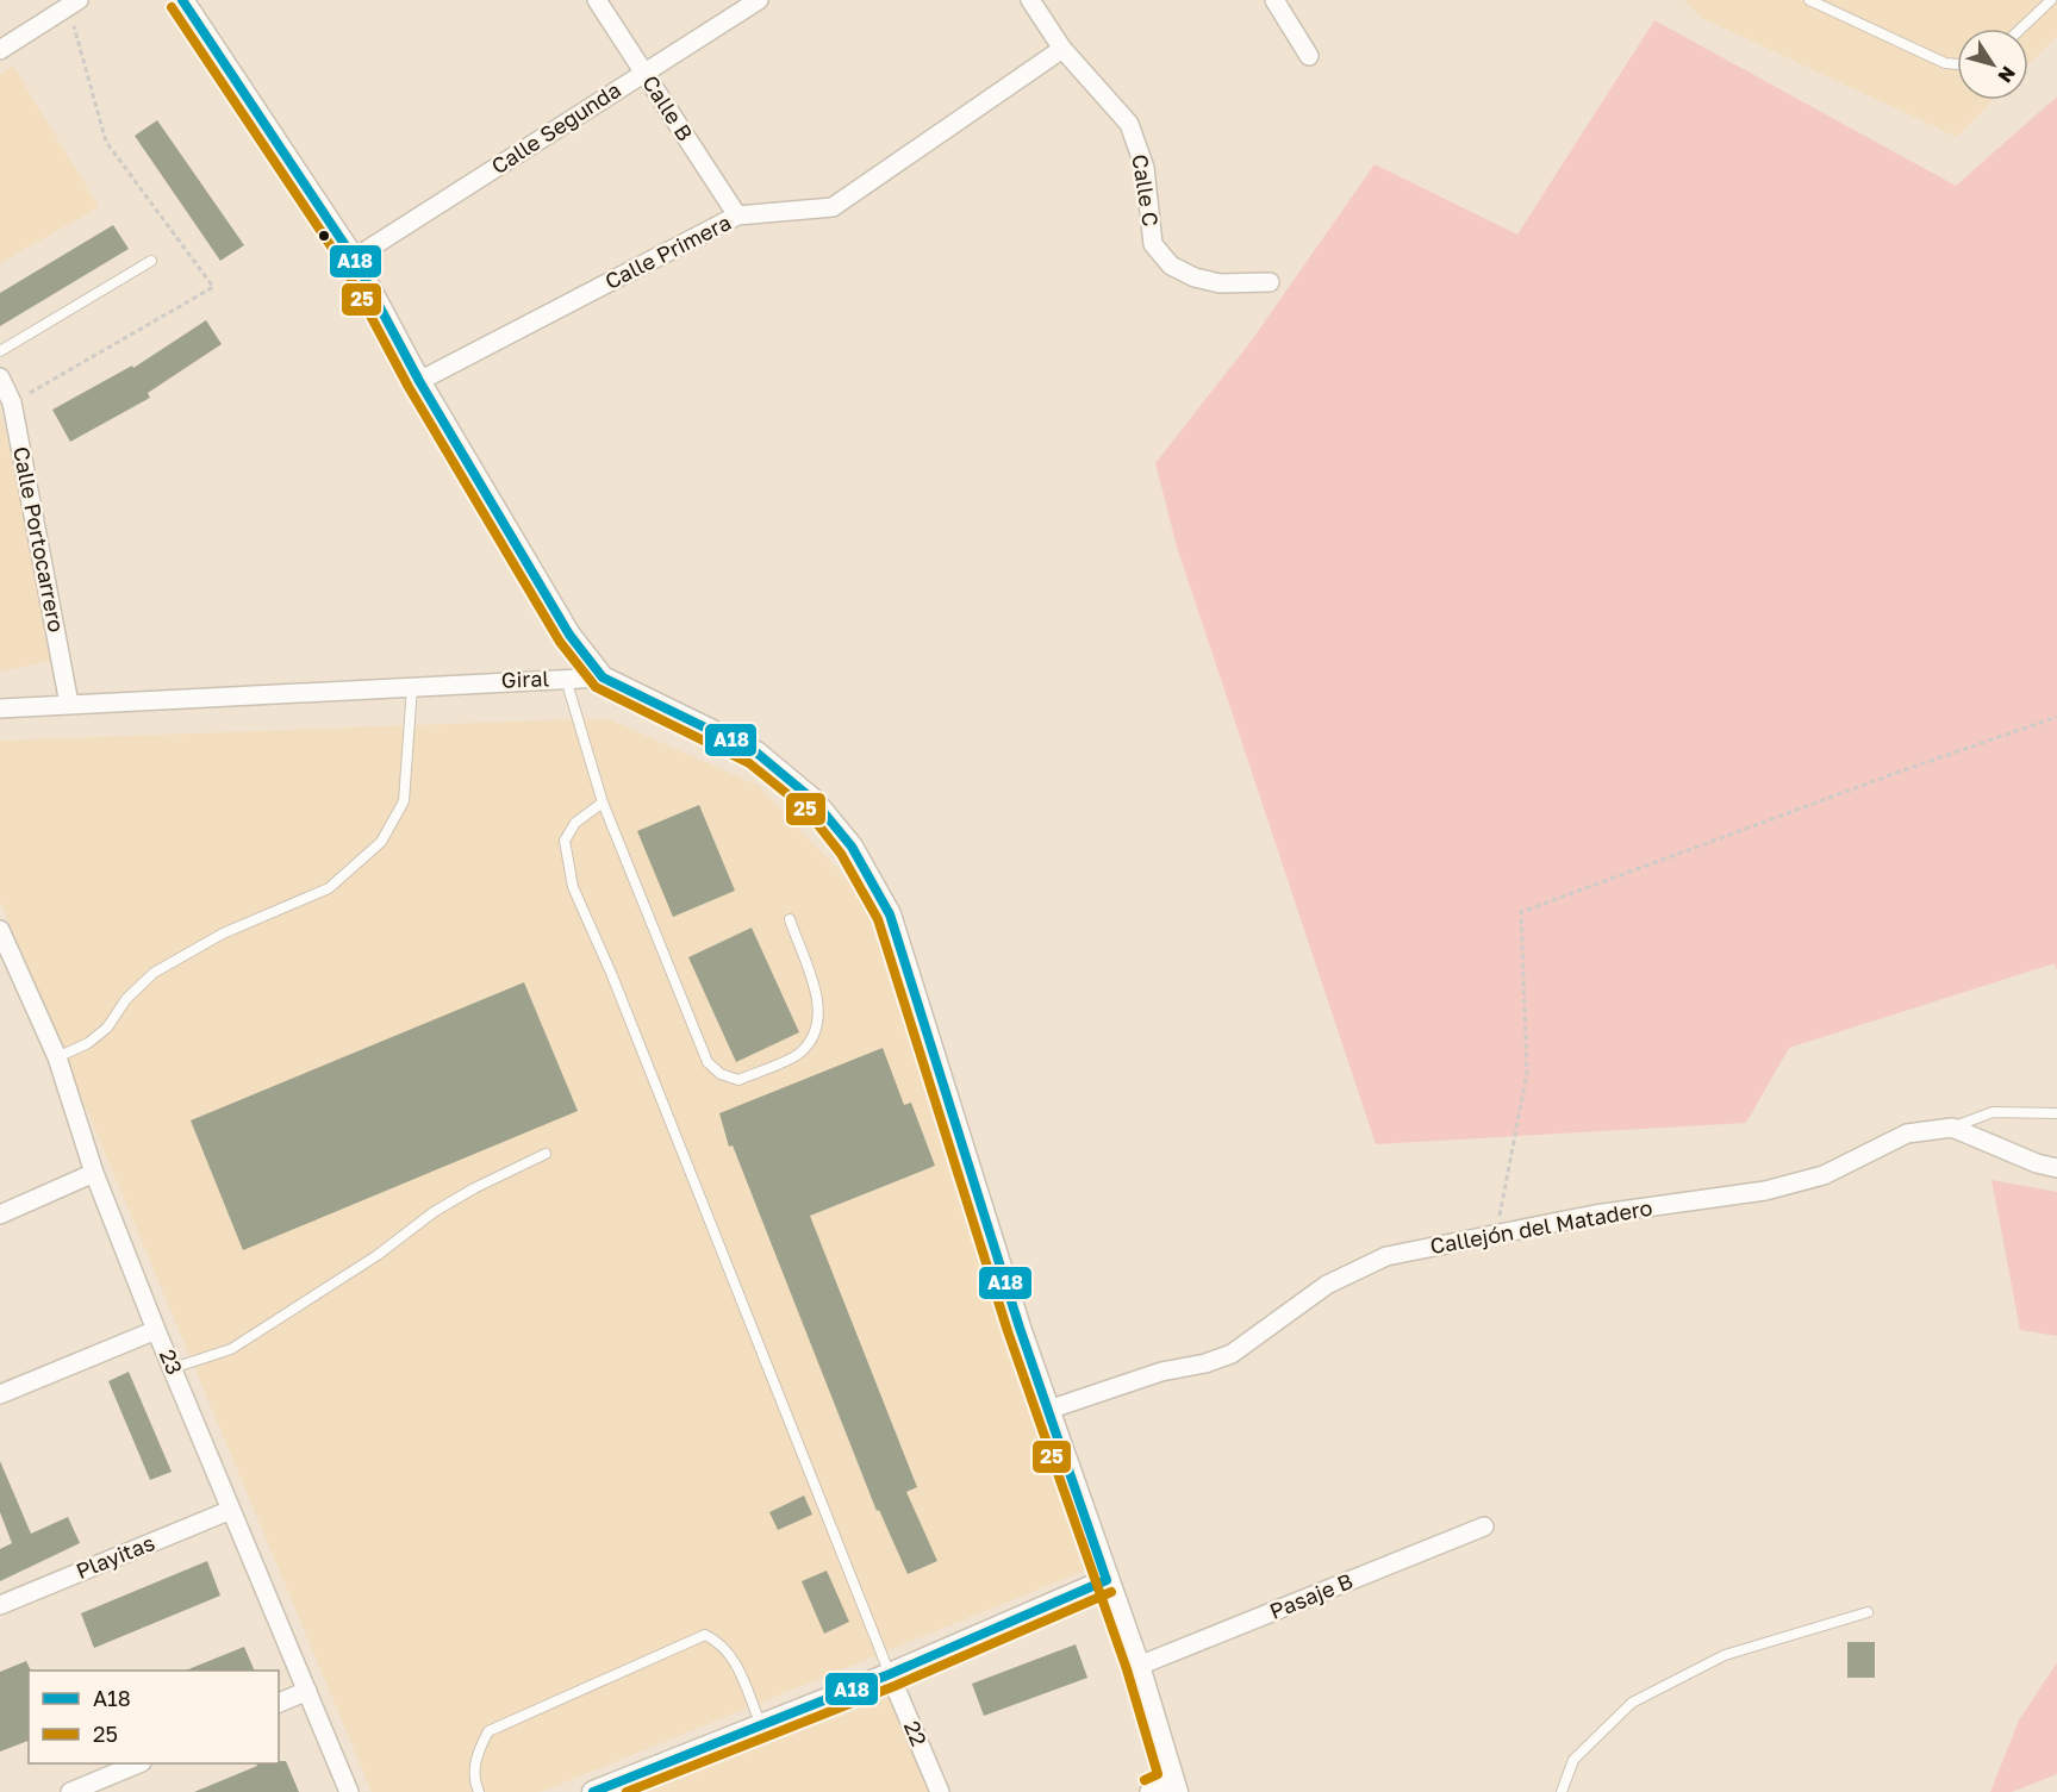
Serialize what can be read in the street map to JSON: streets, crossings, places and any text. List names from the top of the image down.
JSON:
{
  "streets": {
    "street": [
      "Calle B",
      "Calle Segunda",
      "Calle C",
      "Calle Primera",
      "Calle Portocarrero",
      "Giral",
      "Callejón del Matadero",
      "23",
      "Playitas",
      "Pasaje B",
      "22"
    ]
  },
  "crossings": [
    ["Calle B", "Calle Segunda"],
    ["Calle B", "Calle Primera"],
    ["Calle C", "Calle Primera"],
    ["Calle Portocarrero", "Giral"],
    ["Giral", "Callejón del Matadero"],
    ["Giral", "Pasaje B"],
    ["23", "Playitas"]
  ],
  "lines": ["transit line A18", "transit line 25"],
  "legend": ["A18", "25"],
  "north": "bottom right"
}
